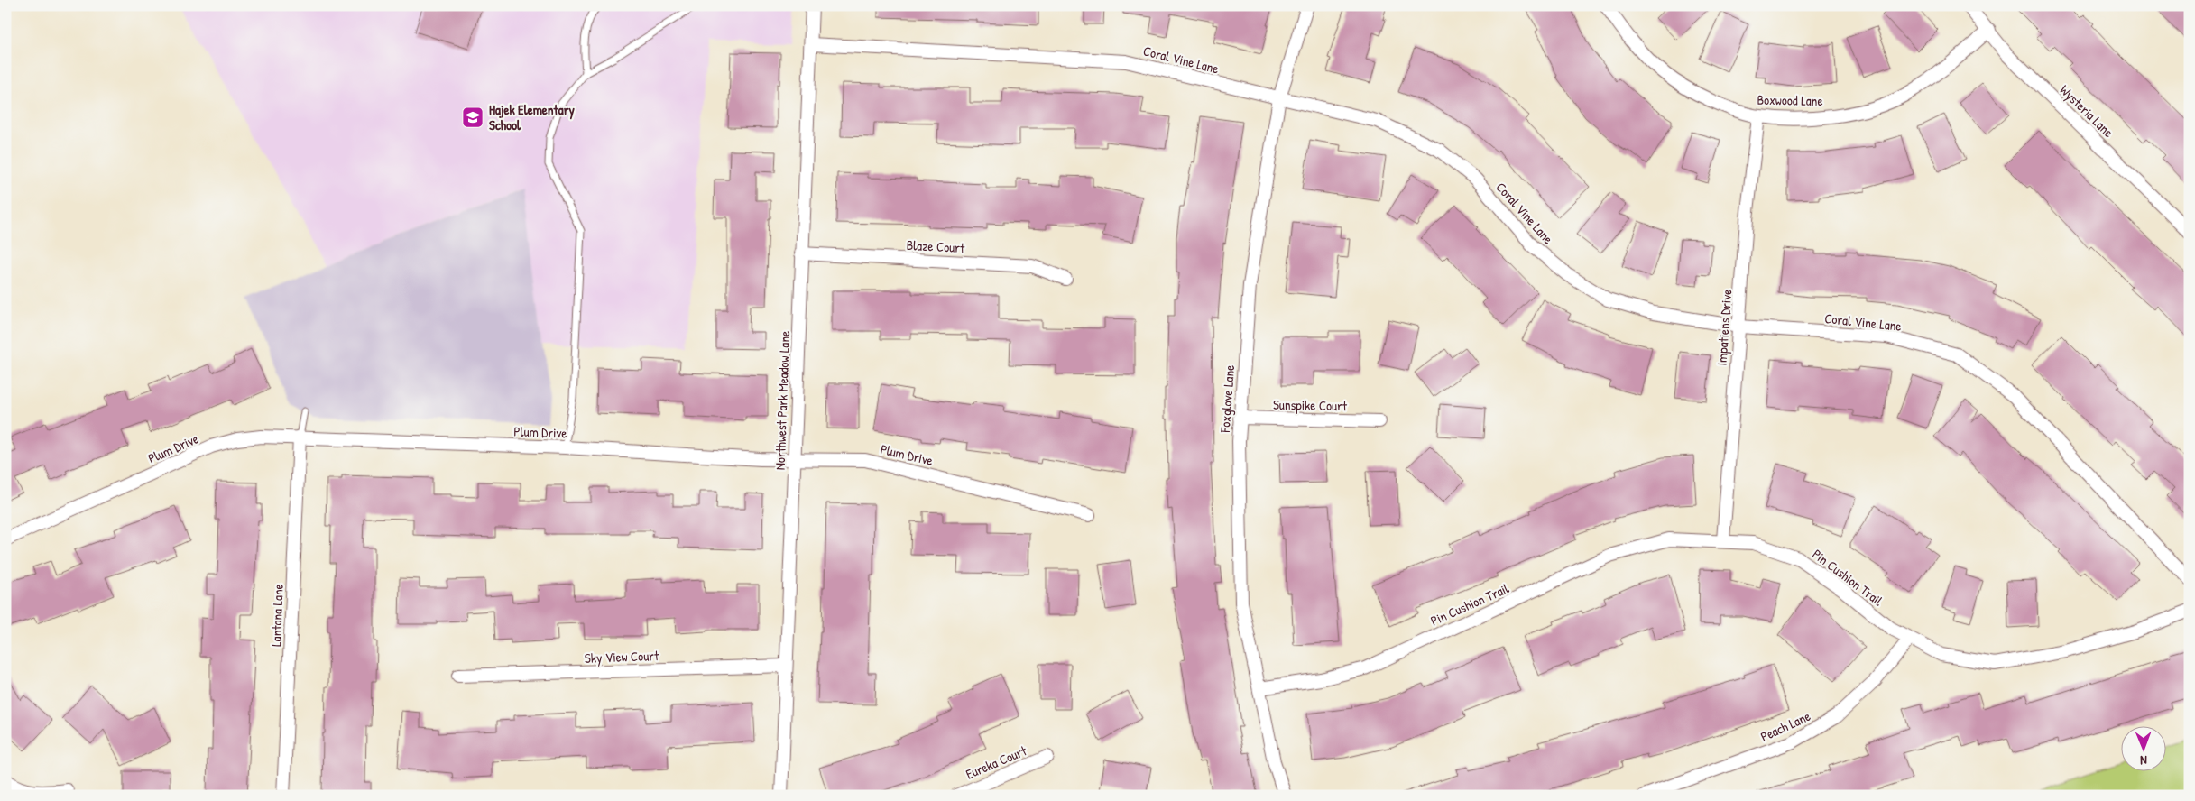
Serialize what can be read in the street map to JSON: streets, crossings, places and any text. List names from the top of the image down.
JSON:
{
  "streets": {
    "street": [
      "Coral Vine Lane",
      "Boxwood Lane",
      "Wysteria Lane",
      "Blaze Court",
      "Impatiens Drive",
      "Foxglove Lane",
      "Northwest Park Meadow Lane",
      "Sunspike Court",
      "Plum Drive",
      "Pin Cushion Trail",
      "Lantana Lane",
      "Sky View Court",
      "Peach Lane",
      "Eureka Court"
    ]
  },
  "crossings": [
    ["Coral Vine Lane", "Impatiens Drive"],
    ["Coral Vine Lane", "Foxglove Lane"],
    ["Coral Vine Lane", "Northwest Park Meadow Lane"],
    ["Boxwood Lane", "Wysteria Lane"],
    ["Boxwood Lane", "Impatiens Drive"],
    ["Blaze Court", "Northwest Park Meadow Lane"],
    ["Impatiens Drive", "Pin Cushion Trail"],
    ["Foxglove Lane", "Sunspike Court"],
    ["Foxglove Lane", "Pin Cushion Trail"],
    ["Northwest Park Meadow Lane", "Plum Drive"],
    ["Northwest Park Meadow Lane", "Sky View Court"],
    ["Plum Drive", "Lantana Lane"],
    ["Pin Cushion Trail", "Peach Lane"]
  ],
  "places": {
    "school or university": ["Hajek Elementary School"]
  },
  "north": "bottom"
}
